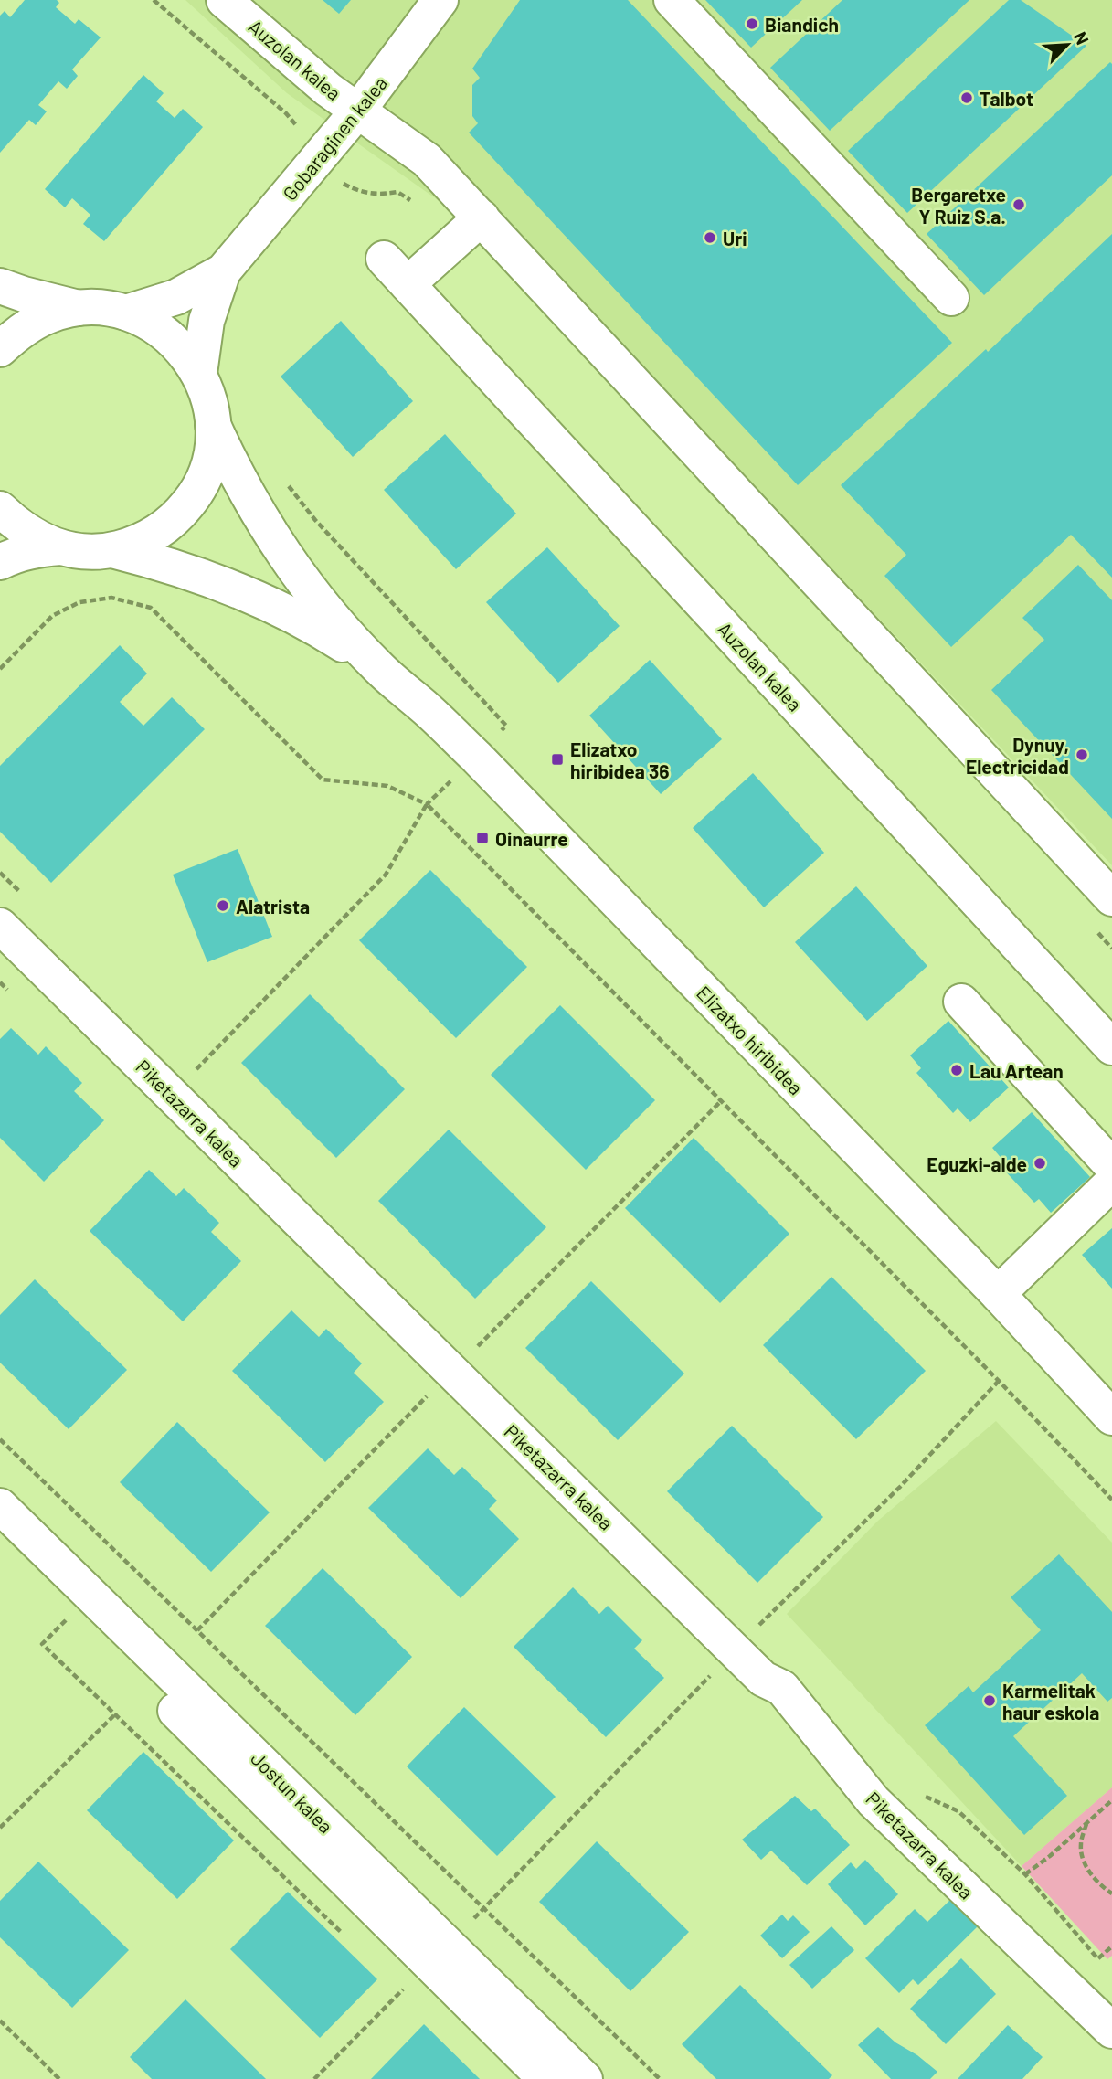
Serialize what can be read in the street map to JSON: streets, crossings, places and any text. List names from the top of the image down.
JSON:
{
  "streets": {
    "street": [
      "Auzolan kalea",
      "Gobaraginen kalea",
      "Elizatxo hiribidea",
      "Piketazarra kalea",
      "Jostun kalea"
    ]
  },
  "crossings": [
    ["Auzolan kalea", "Gobaraginen kalea"]
  ],
  "places": {
    "other": [
      "Biandich",
      "Talbot",
      "Bergaretxe Y Ruiz S.a.",
      "Uri",
      "Dynuy, Electricidad",
      "Alatrista",
      "Lau Artean",
      "Eguzki-alde",
      "Karmelitak haur eskola"
    ],
    "transit": ["Elizatxo hiribidea 36", "Oinaurre"]
  },
  "north": "top right"
}
